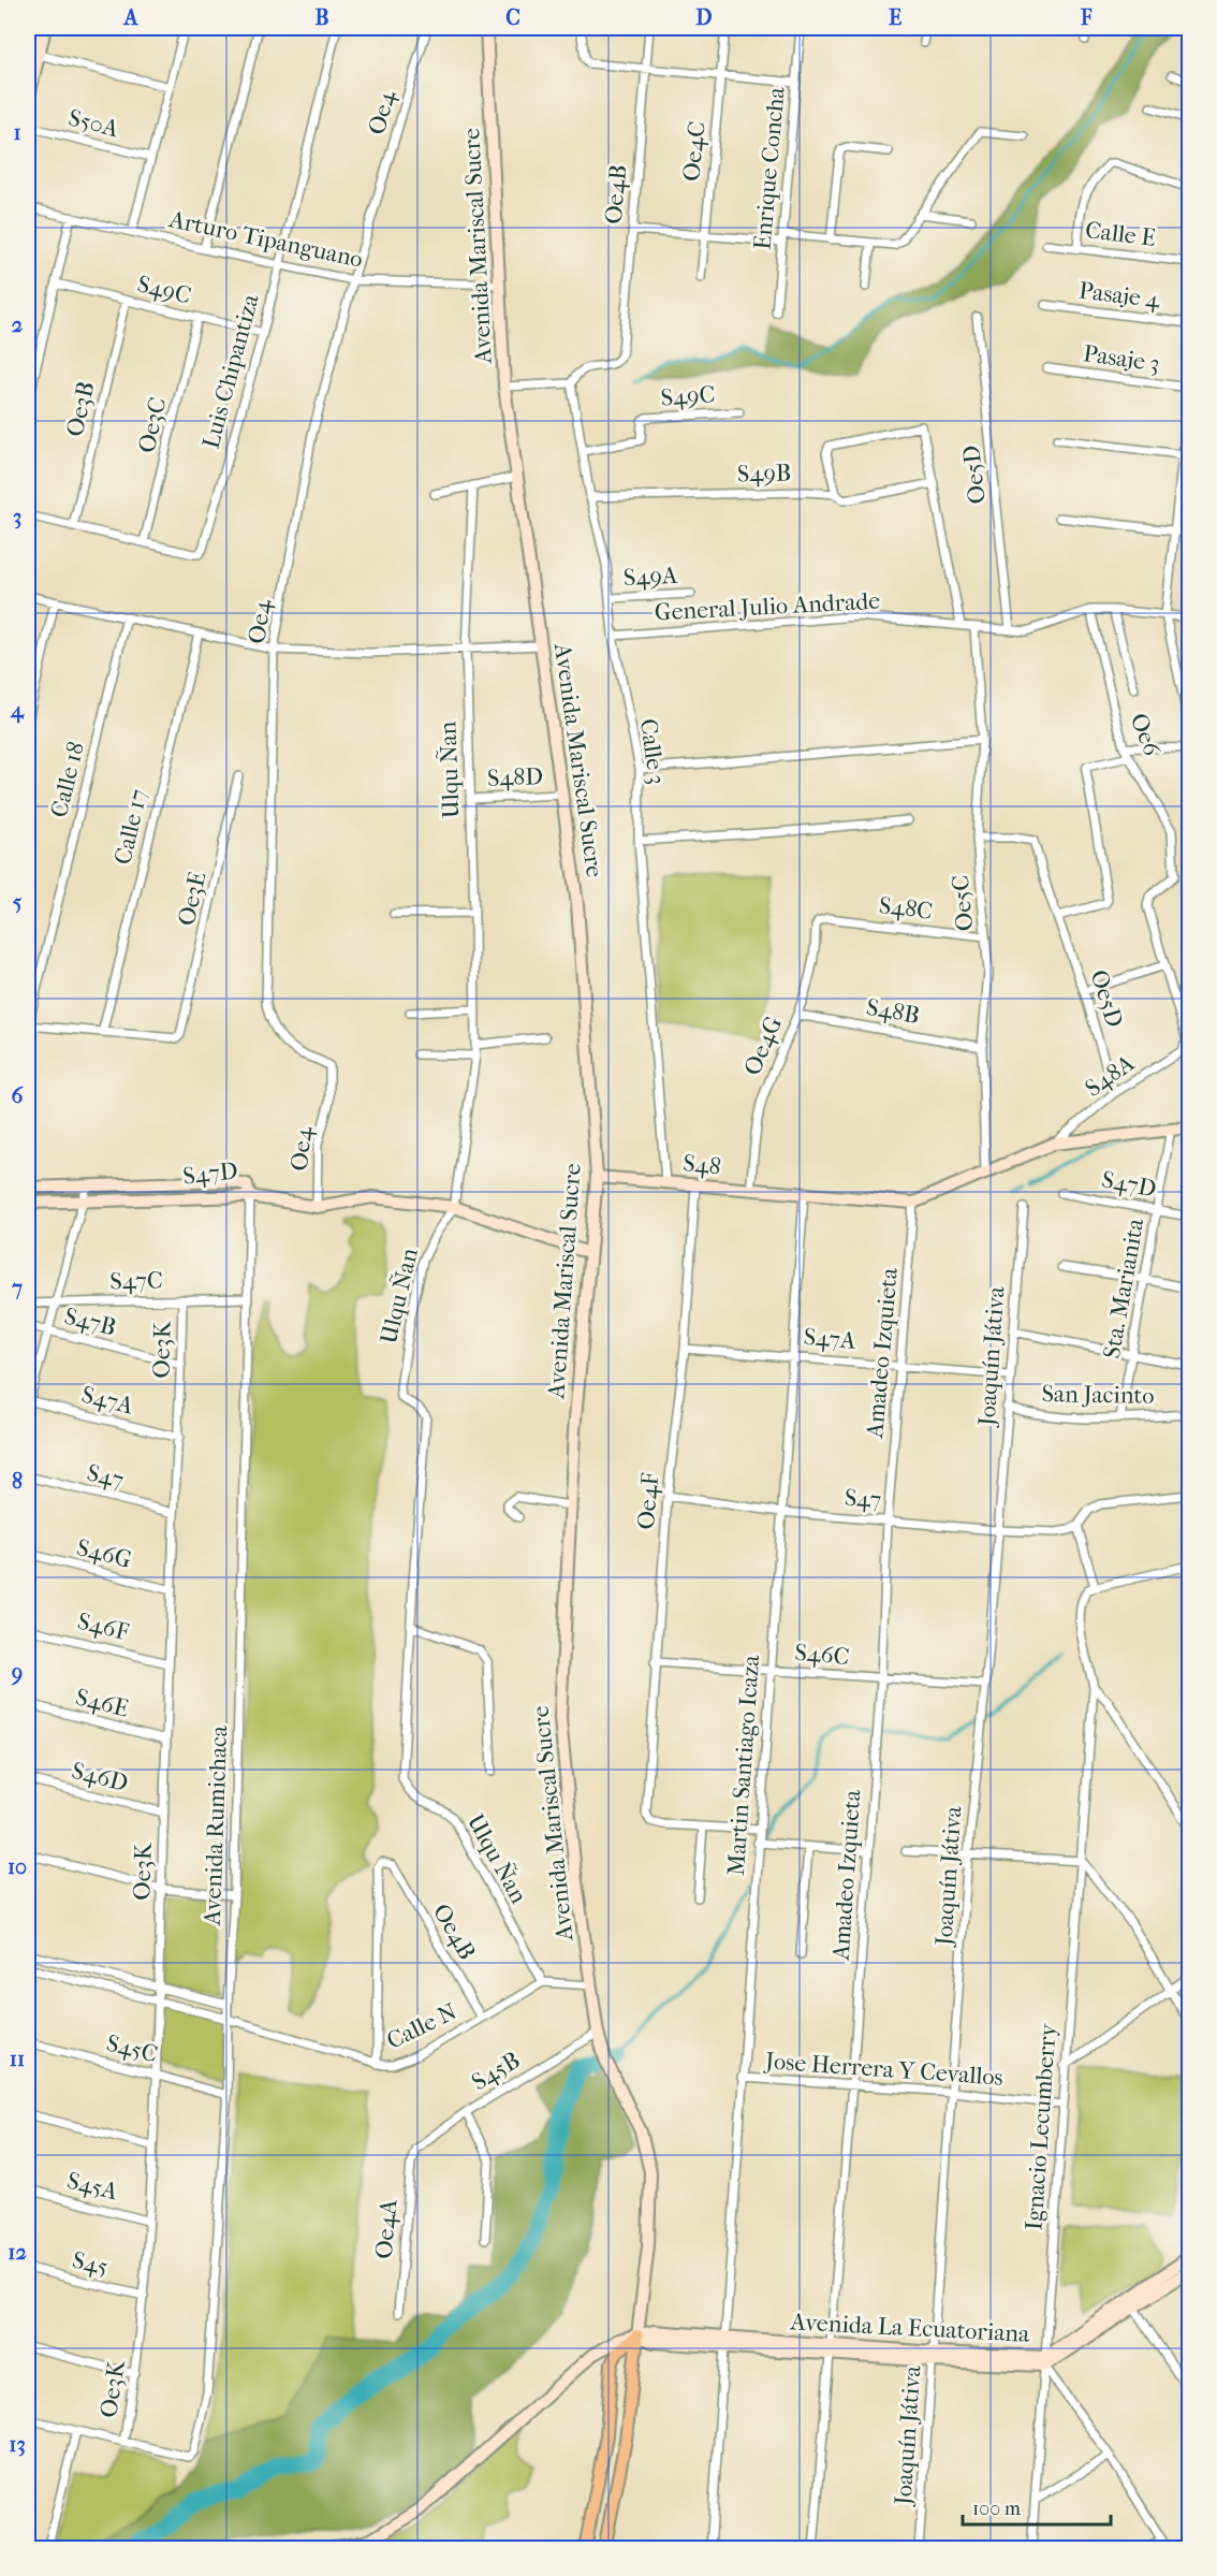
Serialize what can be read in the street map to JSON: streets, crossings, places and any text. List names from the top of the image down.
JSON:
{
  "streets": {
    "main road": ["Avenida Mariscal Sucre"],
    "street": [
      "Oe4",
      "S50A",
      "Oe4C",
      "Enrique Concha",
      "Oe4B",
      "Calle E",
      "Arturo Tipanguano",
      "S49C",
      "Pasaje 4",
      "Pasaje 3",
      "Luis Chipantiza",
      "Oe3B",
      "Oe3C",
      "S49B",
      "Oe5D",
      "S49A",
      "General Julio Andrade",
      "Oe6",
      "Calle 3",
      "Ulqu Ñan",
      "S48D",
      "Calle 18",
      "Calle 17",
      "Oe3E",
      "Oe5C",
      "S48C",
      "S48B",
      "Oe4G",
      "S48A",
      "S48",
      "S47D",
      "S47C",
      "Sta. Marianita",
      "S47B",
      "S47A",
      "Oe3K",
      "Amadeo Izquieta",
      "Joaquín Játiva",
      "San Jacinto",
      "S47",
      "Oe4F",
      "S46G",
      "S46F",
      "S46C",
      "S46E",
      "Martin Santiago Icaza",
      "S46D",
      "Avenida Rumichaca",
      "Calle N",
      "S45C",
      "Jose Herrera Y Cevallos",
      "S45B",
      "Ignacio Lecumberry",
      "S45A",
      "Oe4A",
      "S45",
      "Avenida La Ecuatoriana"
    ]
  },
  "crossings": [
    ["Oe4", "Arturo Tipanguano"],
    ["Oe4B", "Calle 3"],
    ["Oe4B", "Calle N"],
    ["Arturo Tipanguano", "Avenida Mariscal Sucre"],
    ["Arturo Tipanguano", "Luis Chipantiza"],
    ["Avenida Mariscal Sucre", "S48D"],
    ["Avenida Mariscal Sucre", "S48"],
    ["Avenida Mariscal Sucre", "S45B"],
    ["S49C", "Luis Chipantiza"],
    ["S49C", "Oe3B"],
    ["S49C", "Oe3C"],
    ["S49C", "Calle 3"],
    ["Luis Chipantiza", "Oe3B"],
    ["Luis Chipantiza", "Oe3C"],
    ["S49B", "Calle 3"],
    ["Oe5D", "General Julio Andrade"],
    ["Oe5D", "Oe5C"],
    ["Oe5D", "S48A"],
    ["S49A", "Calle 3"],
    ["General Julio Andrade", "Oe6"],
    ["General Julio Andrade", "Calle 3"],
    ["General Julio Andrade", "Oe5C"],
    ["Oe6", "S48A"],
    ["Calle 3", "S48"],
    ["Ulqu Ñan", "S48D"],
    ["Ulqu Ñan", "Calle N"],
    ["Calle 17", "Oe3E"],
    ["Oe5C", "S48C"],
    ["Oe5C", "S48B"],
    ["S48C", "Oe4G"],
    ["S48B", "Oe4G"],
    ["Oe4G", "S48"],
    ["S48", "Amadeo Izquieta"],
    ["S48", "Oe4F"],
    ["S48", "Martin Santiago Icaza"],
    ["S47D", "Sta. Marianita"],
    ["S47D", "Avenida Rumichaca"],
    ["S47C", "Oe3K"],
    ["S47C", "Avenida Rumichaca"],
    ["Sta. Marianita", "San Jacinto"],
    ["S47B", "Oe3K"],
    ["S47A", "Oe3K"],
    ["S47A", "Amadeo Izquieta"],
    ["S47A", "Joaquín Játiva"],
    ["S47A", "Oe4F"],
    ["S47A", "Martin Santiago Icaza"],
    ["Oe3K", "S47"],
    ["Oe3K", "S46G"],
    ["Oe3K", "S46F"],
    ["Oe3K", "S46E"],
    ["Oe3K", "S46D"],
    ["Oe3K", "Avenida Rumichaca"],
    ["Oe3K", "Calle N"],
    ["Oe3K", "S45C"],
    ["Oe3K", "S45A"],
    ["Oe3K", "S45"],
    ["Amadeo Izquieta", "S47"],
    ["Amadeo Izquieta", "S46C"],
    ["Amadeo Izquieta", "Jose Herrera Y Cevallos"],
    ["Amadeo Izquieta", "Avenida La Ecuatoriana"],
    ["Joaquín Játiva", "San Jacinto"],
    ["Joaquín Játiva", "S47"],
    ["Joaquín Játiva", "S46C"],
    ["Joaquín Játiva", "Jose Herrera Y Cevallos"],
    ["Joaquín Játiva", "Avenida La Ecuatoriana"],
    ["S47", "Oe4F"],
    ["S47", "Martin Santiago Icaza"],
    ["Oe4F", "S46C"],
    ["S46C", "Martin Santiago Icaza"],
    ["Martin Santiago Icaza", "Jose Herrera Y Cevallos"],
    ["Martin Santiago Icaza", "Avenida La Ecuatoriana"],
    ["Avenida Rumichaca", "Calle N"],
    ["Avenida Rumichaca", "S45C"],
    ["Jose Herrera Y Cevallos", "Ignacio Lecumberry"],
    ["S45B", "Oe4A"],
    ["Ignacio Lecumberry", "Avenida La Ecuatoriana"]
  ],
  "scale_bar": "100 m",
  "grid": {
    "columns": [
      "A",
      "B",
      "C",
      "D",
      "E",
      "F"
    ],
    "rows": [
      "1",
      "2",
      "3",
      "4",
      "5",
      "6",
      "7",
      "8",
      "9",
      "10",
      "11",
      "12",
      "13"
    ]
  }
}
